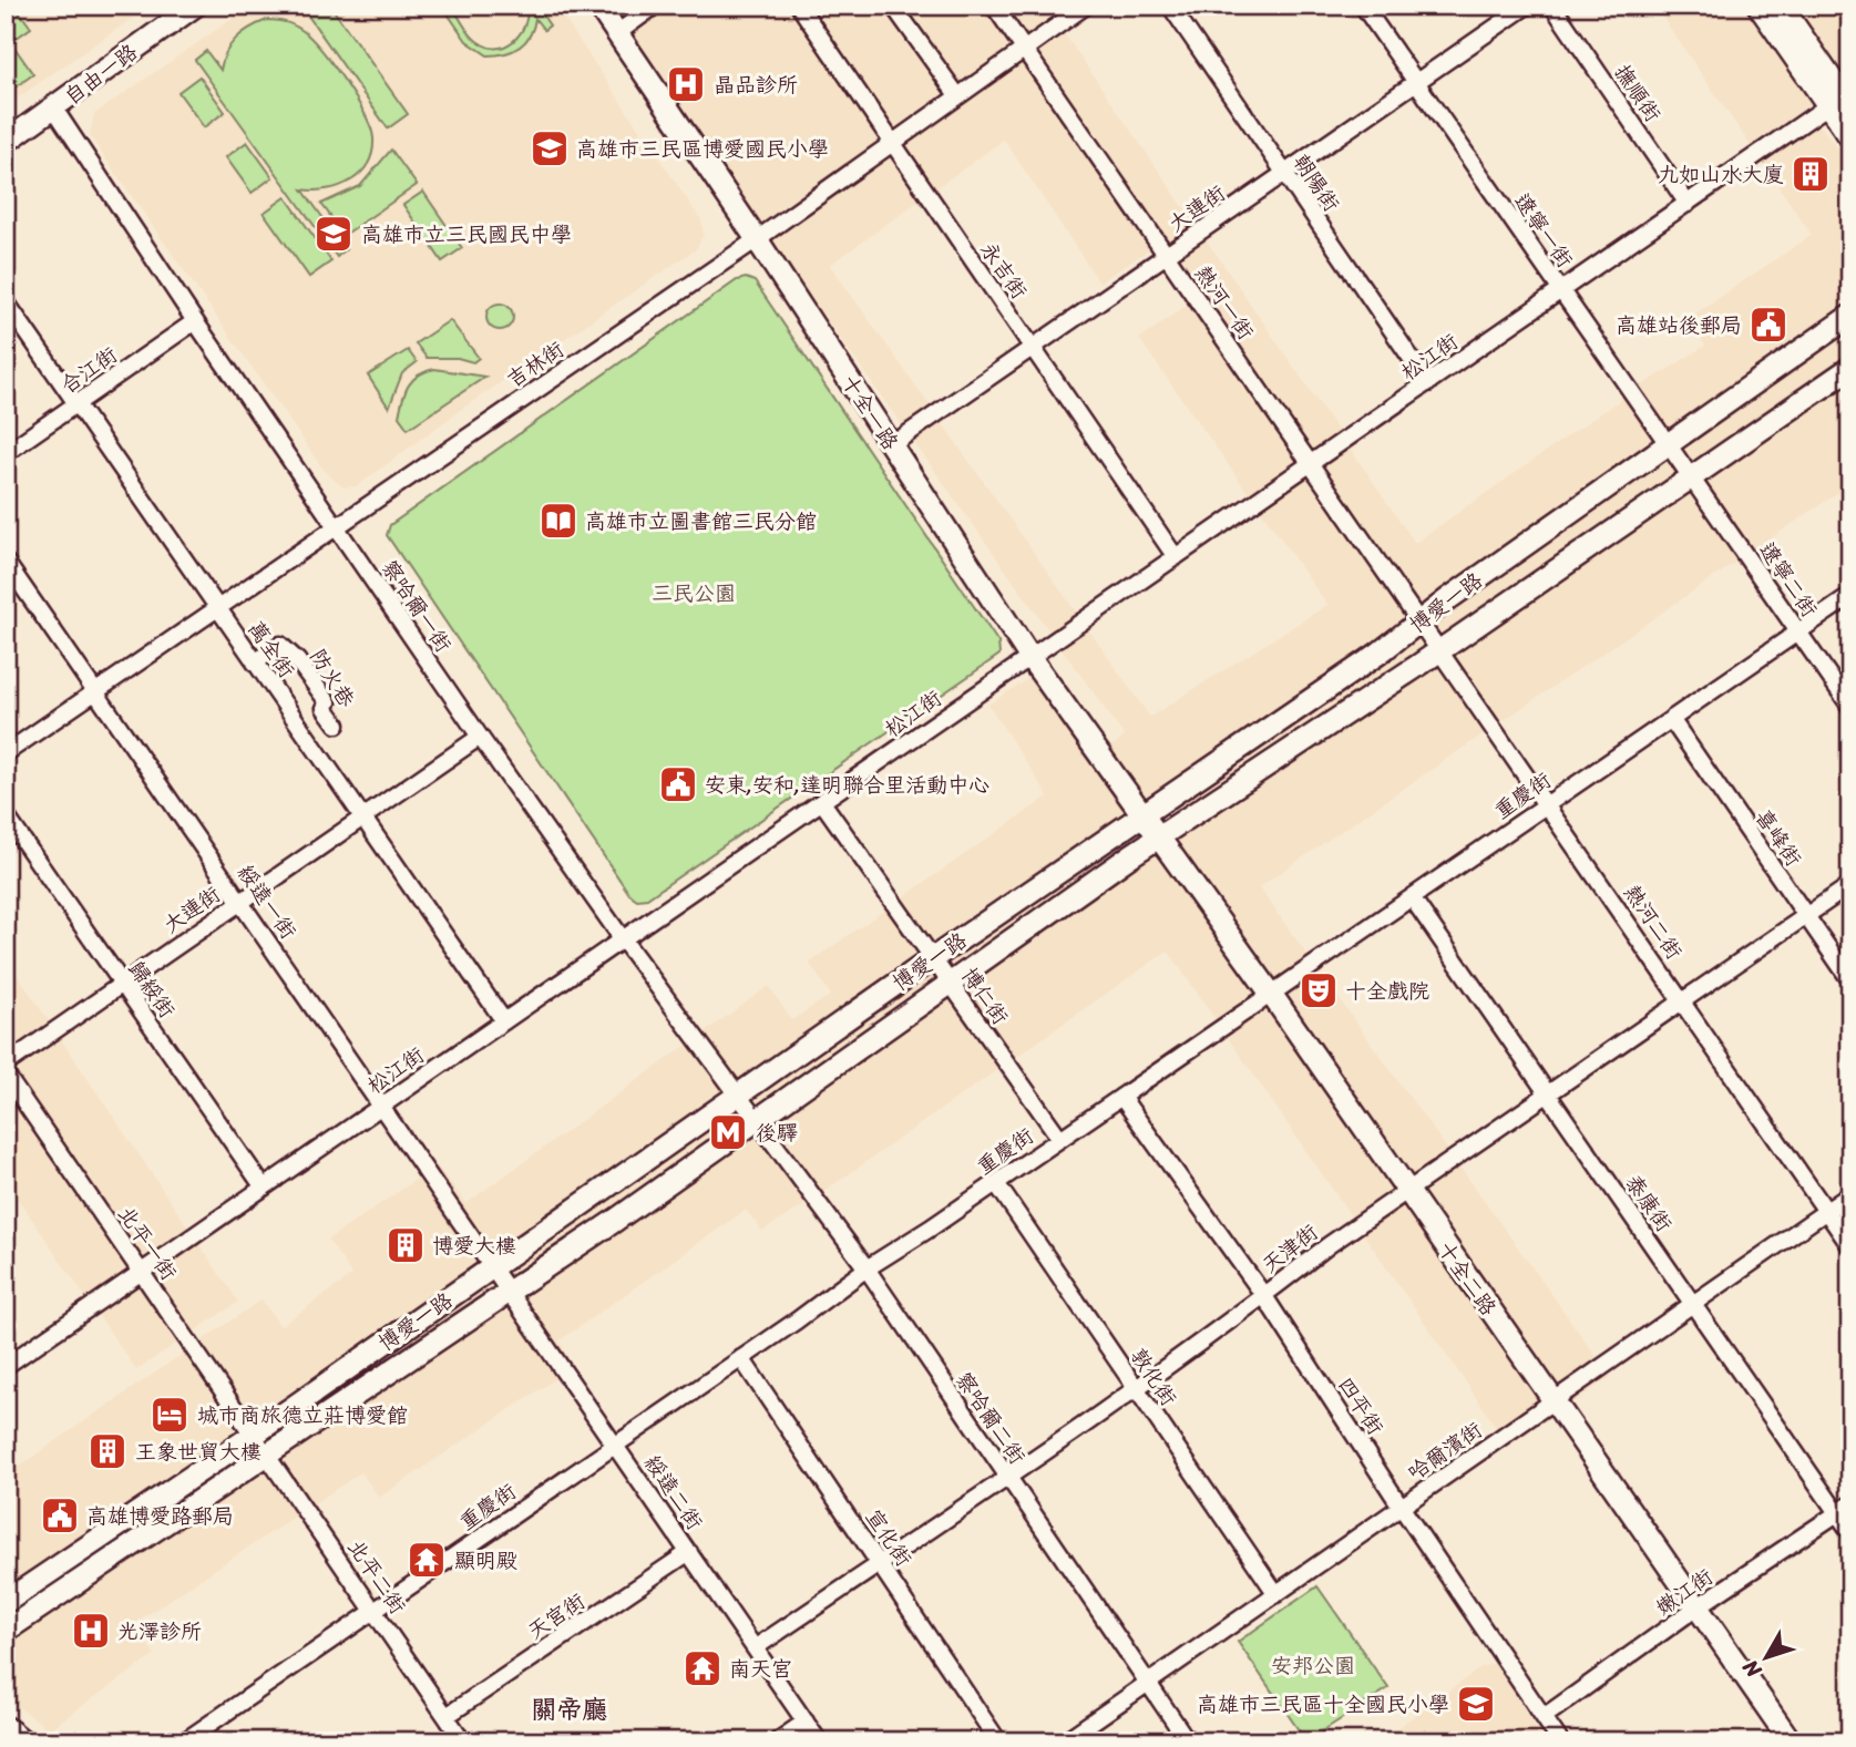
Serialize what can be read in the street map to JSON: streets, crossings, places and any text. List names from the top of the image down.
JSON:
{
  "streets": {
    "main road": [
      "自由一路",
      "十全一路",
      "博愛一路",
      "十全二路"
    ],
    "street": [
      "撫順街",
      "朝陽街",
      "大連街",
      "遼寧一街",
      "永吉街",
      "熱河一街",
      "松江街",
      "吉林街",
      "合江街",
      "遼寧二街",
      "察哈爾一街",
      "萬全街",
      "防火巷",
      "重慶街",
      "喜峰街",
      "綏遠一街",
      "熱河二街",
      "歸綏街",
      "博仁街",
      "泰康街",
      "北平一街",
      "天津街",
      "敦化街",
      "四平街",
      "察哈爾二街",
      "哈爾濱街",
      "綏遠二街",
      "宣化街",
      "北平二街",
      "嫩江街",
      "天宮街"
    ]
  },
  "crossings": [
    ["自由一路", "察哈爾一街"],
    ["撫順街", "松江街"],
    ["朝陽街", "大連街"],
    ["朝陽街", "松江街"],
    ["大連街", "遼寧一街"],
    ["大連街", "永吉街"],
    ["大連街", "熱河一街"],
    ["大連街", "十全一路"],
    ["大連街", "察哈爾一街"],
    ["大連街", "萬全街"],
    ["大連街", "綏遠一街"],
    ["大連街", "歸綏街"],
    ["遼寧一街", "松江街"],
    ["遼寧一街", "遼寧二街"],
    ["遼寧一街", "博愛一路"],
    ["永吉街", "松江街"],
    ["永吉街", "吉林街"],
    ["熱河一街", "松江街"],
    ["熱河一街", "吉林街"],
    ["熱河一街", "博愛一路"],
    ["熱河一街", "熱河二街"],
    ["松江街", "十全一路"],
    ["松江街", "察哈爾一街"],
    ["松江街", "萬全街"],
    ["松江街", "綏遠一街"],
    ["松江街", "歸綏街"],
    ["松江街", "博仁街"],
    ["松江街", "北平一街"],
    ["吉林街", "十全一路"],
    ["吉林街", "察哈爾一街"],
    ["吉林街", "萬全街"],
    ["吉林街", "綏遠一街"],
    ["合江街", "察哈爾一街"],
    ["合江街", "萬全街"],
    ["十全一路", "博愛一路"],
    ["十全一路", "十全二路"],
    ["遼寧二街", "博愛一路"],
    ["遼寧二街", "重慶街"],
    ["博愛一路", "察哈爾一街"],
    ["博愛一路", "綏遠一街"],
    ["博愛一路", "熱河二街"],
    ["博愛一路", "博仁街"],
    ["博愛一路", "北平一街"],
    ["博愛一路", "十全二路"],
    ["博愛一路", "察哈爾二街"],
    ["博愛一路", "綏遠二街"],
    ["博愛一路", "北平二街"],
    ["察哈爾一街", "察哈爾二街"],
    ["萬全街", "防火巷"],
    ["重慶街", "喜峰街"],
    ["重慶街", "熱河二街"],
    ["重慶街", "博仁街"],
    ["重慶街", "泰康街"],
    ["重慶街", "十全二路"],
    ["重慶街", "敦化街"],
    ["重慶街", "四平街"],
    ["重慶街", "察哈爾二街"],
    ["重慶街", "綏遠二街"],
    ["重慶街", "宣化街"],
    ["重慶街", "北平二街"],
    ["喜峰街", "天津街"],
    ["綏遠一街", "綏遠二街"],
    ["熱河二街", "天津街"],
    ["熱河二街", "哈爾濱街"],
    ["泰康街", "天津街"],
    ["泰康街", "哈爾濱街"],
    ["泰康街", "嫩江街"],
    ["北平一街", "北平二街"],
    ["天津街", "十全二路"],
    ["天津街", "敦化街"],
    ["天津街", "四平街"],
    ["天津街", "察哈爾二街"],
    ["天津街", "綏遠二街"],
    ["天津街", "宣化街"],
    ["十全二路", "哈爾濱街"],
    ["十全二路", "嫩江街"],
    ["敦化街", "哈爾濱街"],
    ["四平街", "哈爾濱街"],
    ["四平街", "嫩江街"],
    ["察哈爾二街", "哈爾濱街"],
    ["綏遠二街", "天宮街"],
    ["北平二街", "天宮街"]
  ],
  "districts": ["關帝廳"],
  "parks": ["三民公園", "安邦公園"],
  "places": {
    "hospital": ["晶品診所", "光澤診所"],
    "school or university": ["高雄市三民區博愛國民小學", "高雄市立三民國民中學", "高雄市三民區十全國民小學"],
    "building": ["九如山水大廈", "博愛大樓", "王象世貿大樓"],
    "public building": ["高雄站後郵局", "安東,安和,達明聯合里活動中心", "高雄博愛路郵局"],
    "library": ["高雄市立圖書館三民分館"],
    "theatre": ["十全戲院"],
    "metro station": ["後驛"],
    "hotel": ["城市商旅德立莊博愛館"],
    "temple": ["顯明殿", "南天宮"]
  },
  "north": "bottom left"
}
